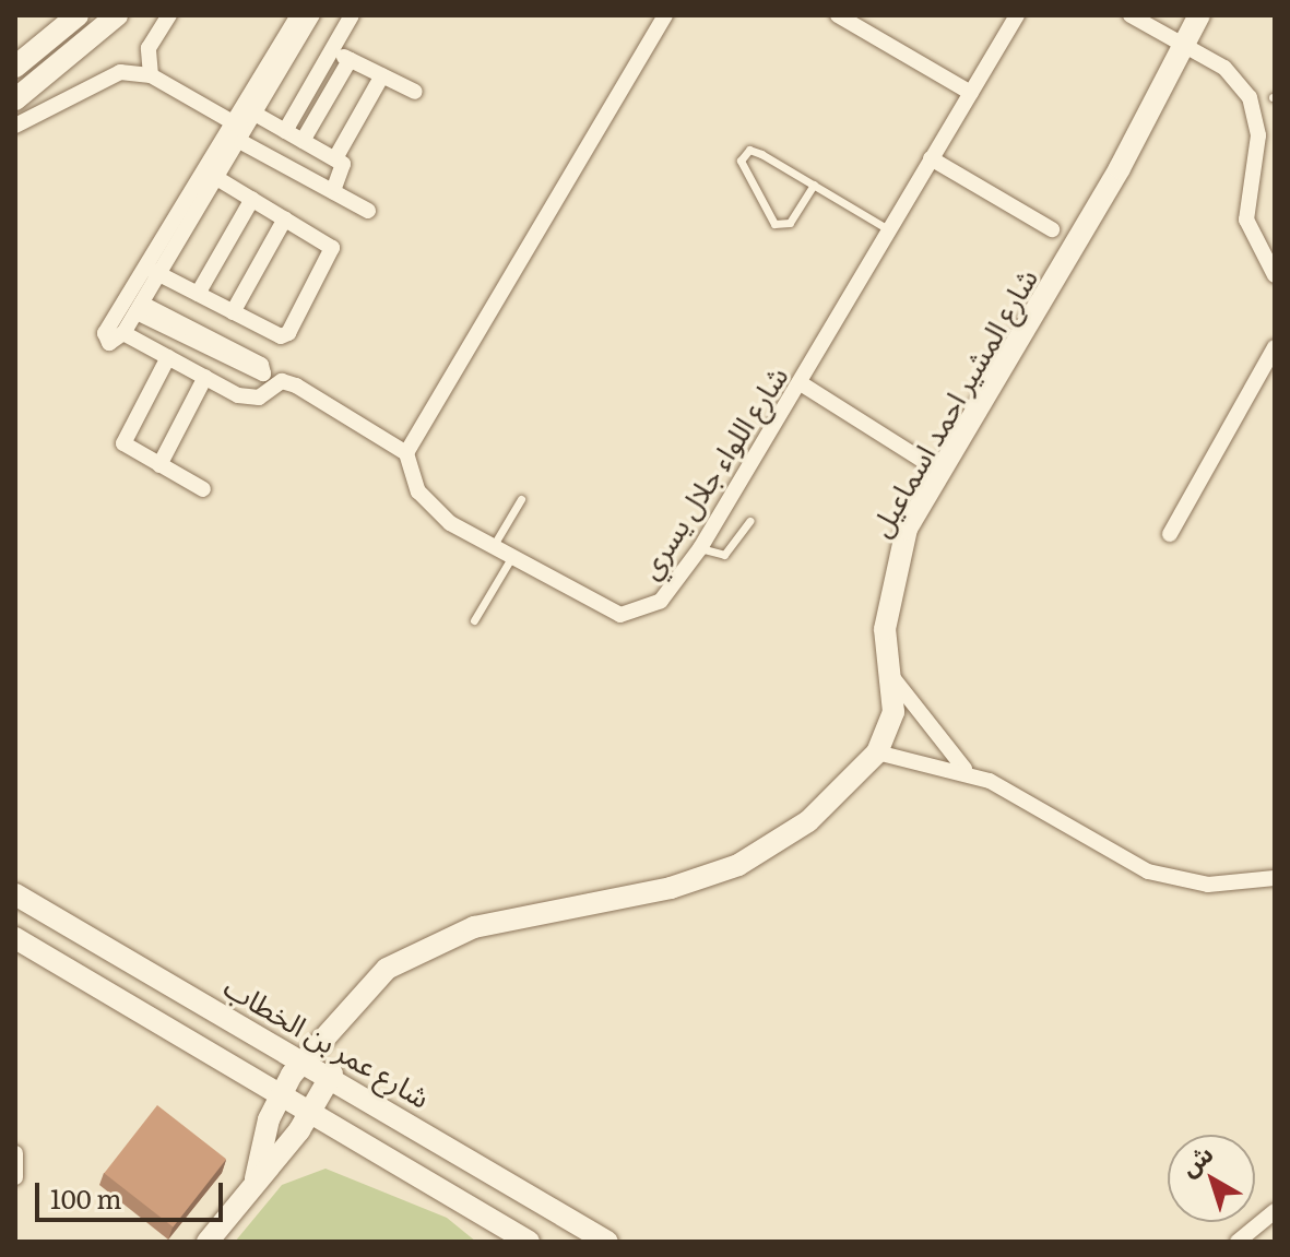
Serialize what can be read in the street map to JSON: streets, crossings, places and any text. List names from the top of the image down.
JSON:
{
  "streets": {
    "street": ["شارع المشير احمد اسماعيل", "شارع اللواء جلال يسري", "شارع عمر بن الخطاب"]
  },
  "crossings": [
    ["شارع المشير احمد اسماعيل", "شارع عمر بن الخطاب"]
  ],
  "scale_bar": "100 m",
  "north": "top left"
}
